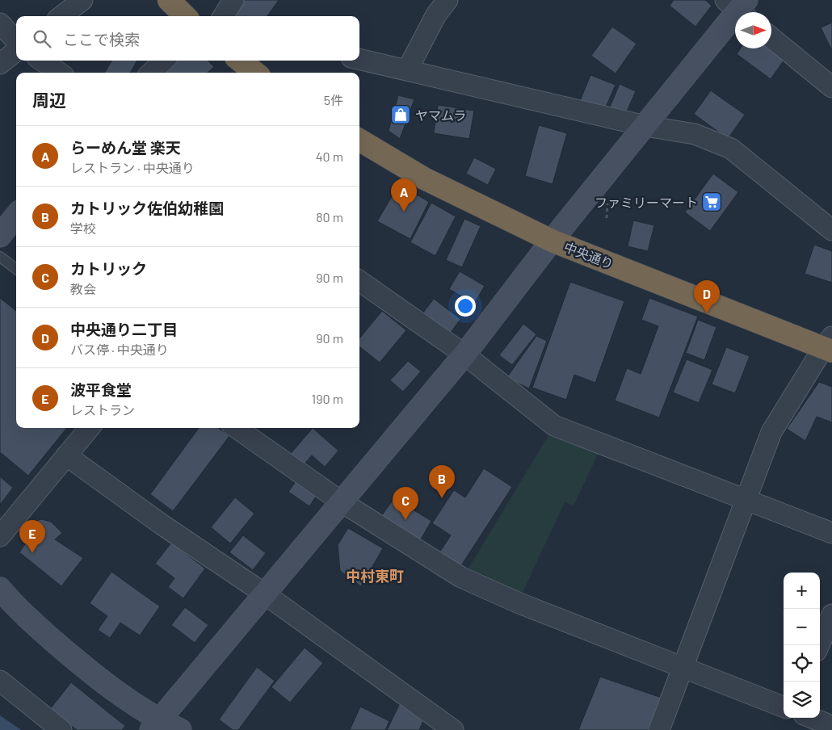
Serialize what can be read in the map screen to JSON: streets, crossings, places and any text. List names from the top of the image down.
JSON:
{
  "streets": {
    "highway": ["中央通り"]
  },
  "districts": ["中村東町"],
  "places": {
    "shop": ["ヤマムラ"],
    "supermarket": ["ファミリーマート"]
  },
  "north": "right",
  "page": {
    "search": "ここで検索",
    "heading": ["周辺", "5件"],
    "list": [
      {
        "mark": "A",
        "name": "らーめん堂 楽天",
        "note": "レストラン · 中央通り",
        "value": "40 m"
      },
      {
        "mark": "B",
        "name": "カトリック佐伯幼稚園",
        "note": "学校",
        "value": "80 m"
      },
      {
        "mark": "C",
        "name": "カトリック",
        "note": "教会",
        "value": "90 m"
      },
      {
        "mark": "D",
        "name": "中央通り二丁目",
        "note": "バス停 · 中央通り",
        "value": "90 m"
      },
      {
        "mark": "E",
        "name": "波平食堂",
        "note": "レストラン",
        "value": "190 m"
      }
    ],
    "pins": [
      "A",
      "D",
      "B",
      "C",
      "E"
    ],
    "map_buttons": ["+", "−"]
  }
}
